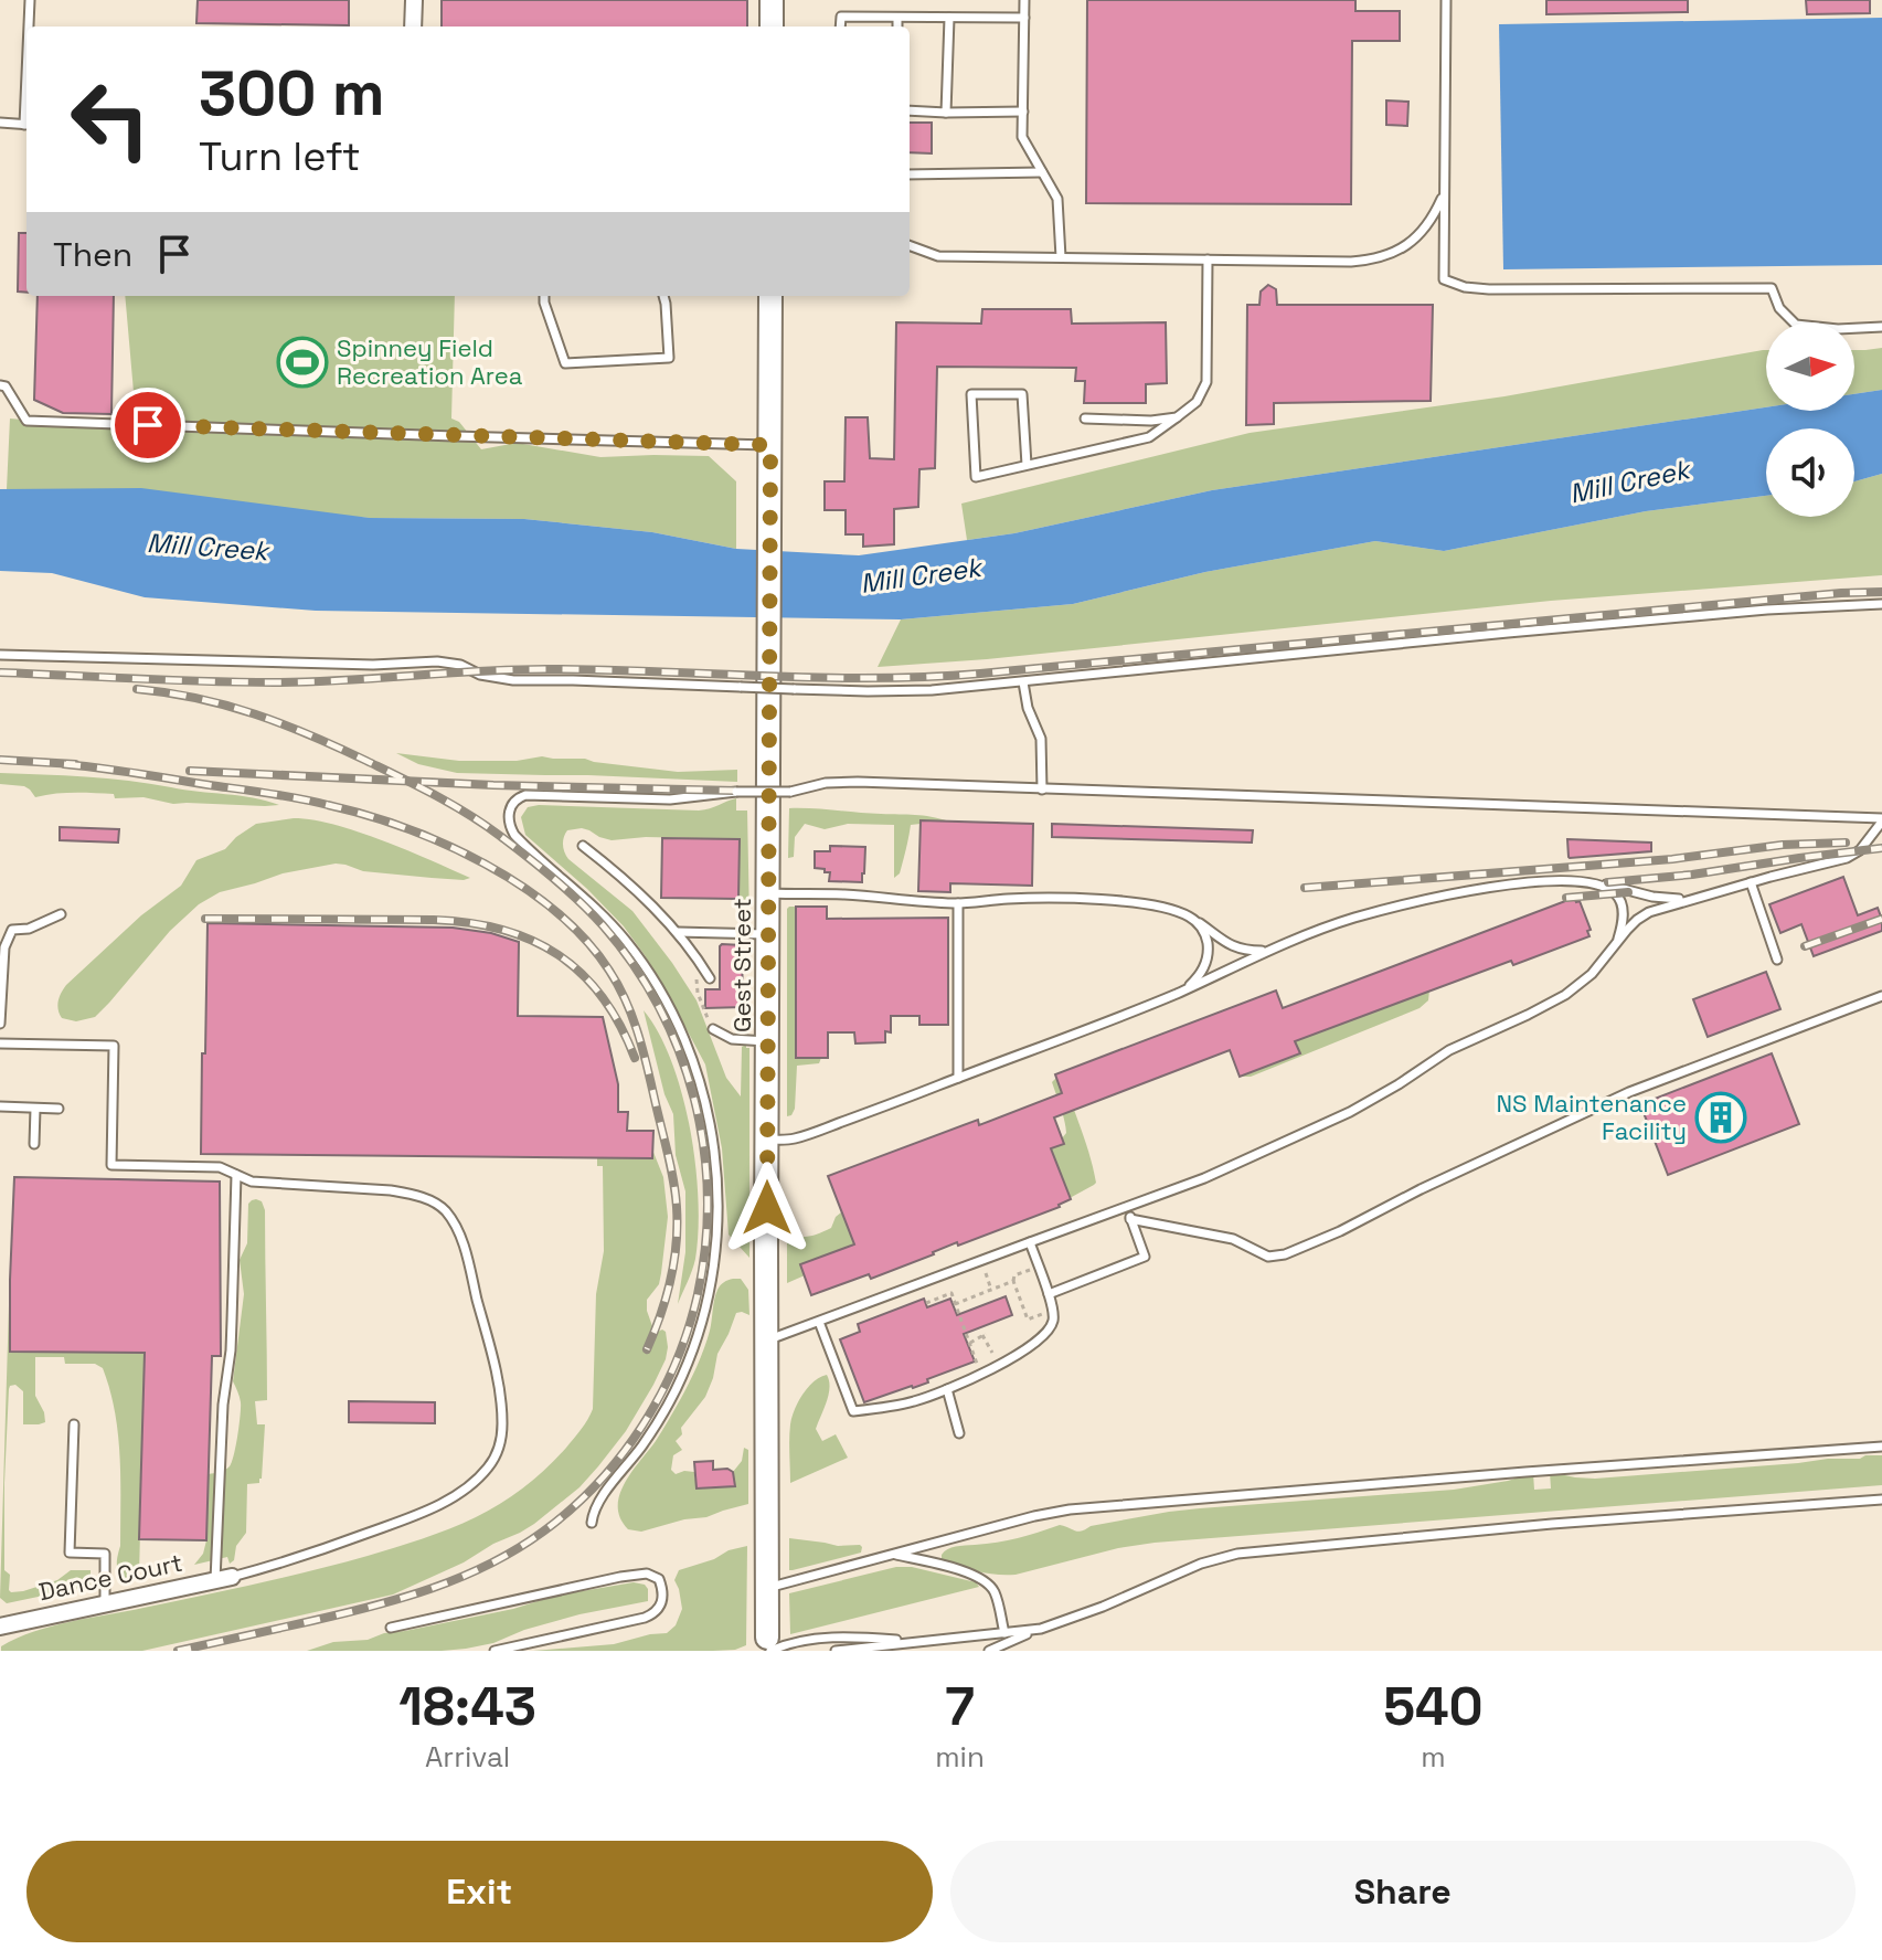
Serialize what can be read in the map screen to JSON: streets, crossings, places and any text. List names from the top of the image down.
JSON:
{
  "streets": {
    "street": ["Gest Street", "Dance Court"]
  },
  "water": ["Mill Creek"],
  "places": {
    "sports": ["Spinney Field Recreation Area"],
    "building": ["NS Maintenance Facility"]
  },
  "north": "right",
  "page": {
    "turn": ["300 m", "Turn left"],
    "then": "Then",
    "eta": [
      "18:43",
      "Arrival",
      "7",
      "min",
      "540",
      "m"
    ],
    "buttons": ["Exit", "Share"]
  }
}
